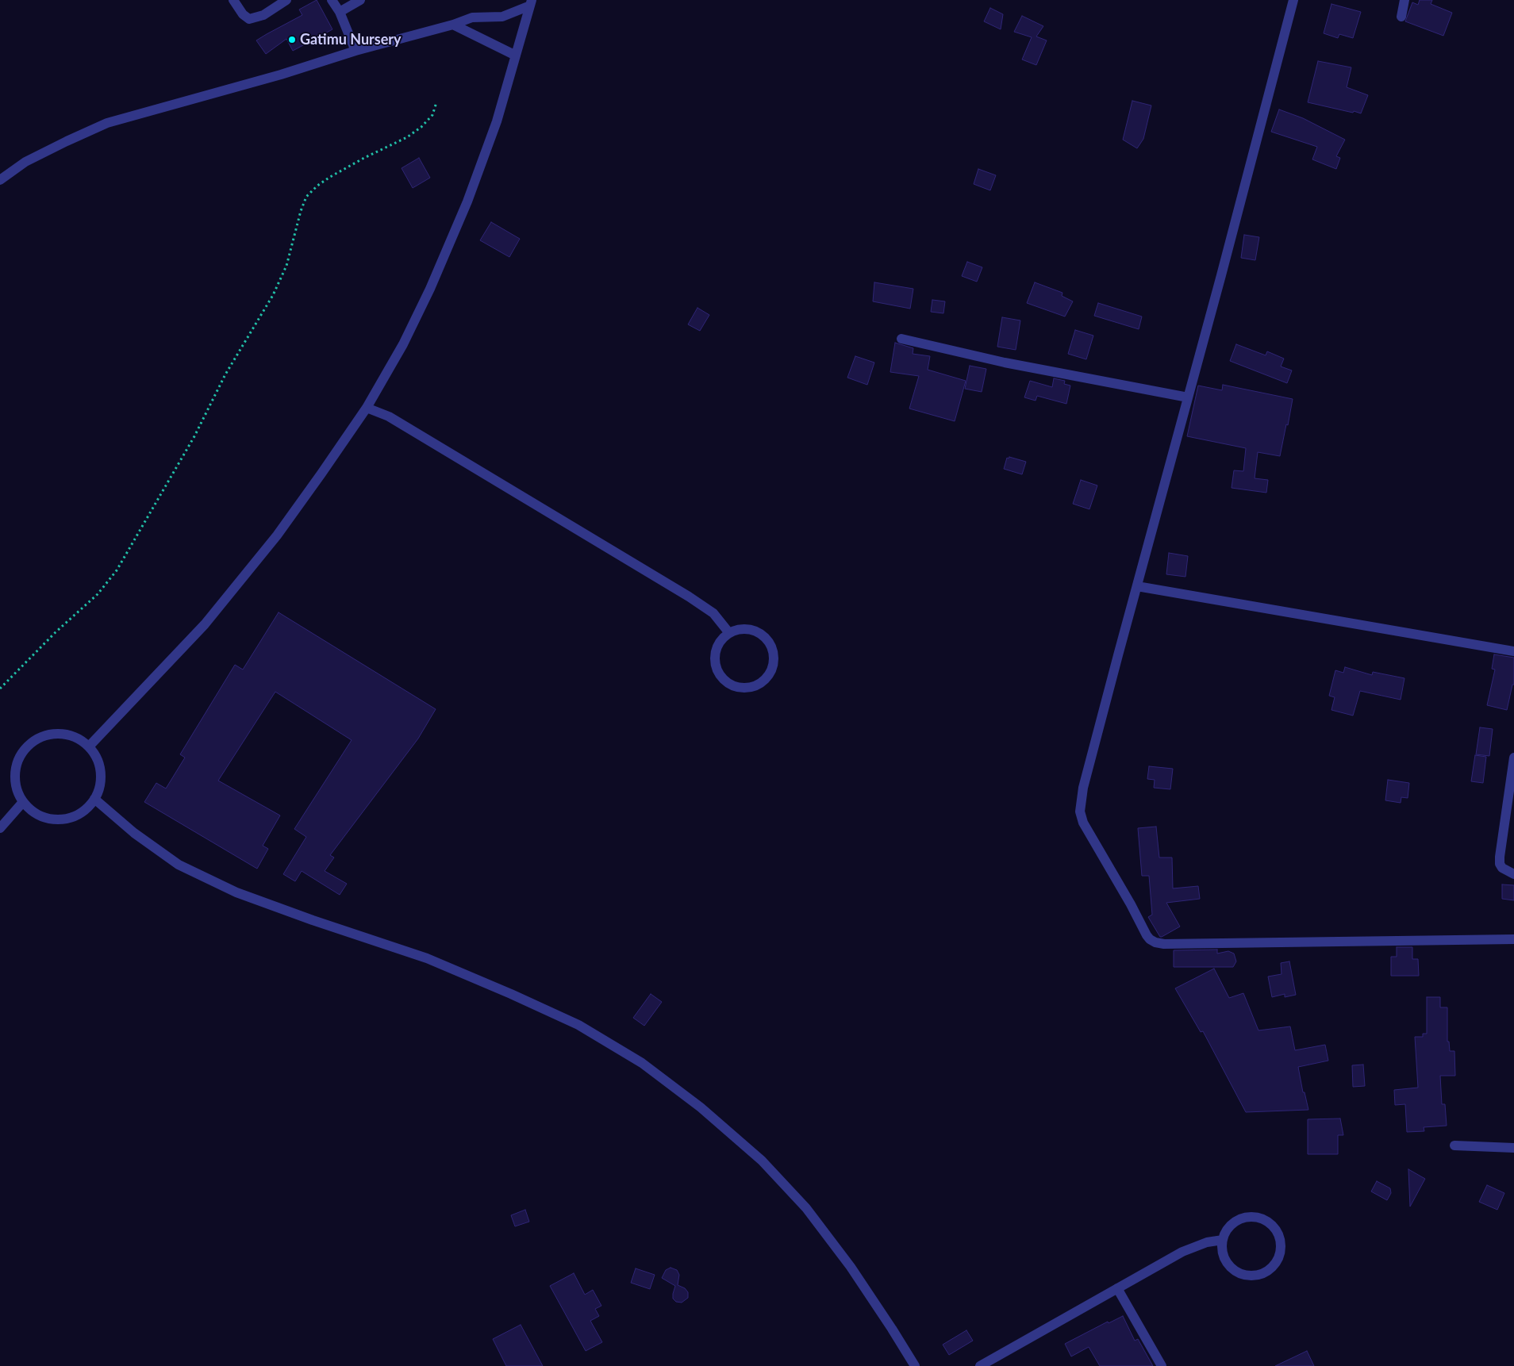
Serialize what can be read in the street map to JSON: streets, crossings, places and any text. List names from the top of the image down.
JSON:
{
  "places": ["Gatimu Nursery"]
}
